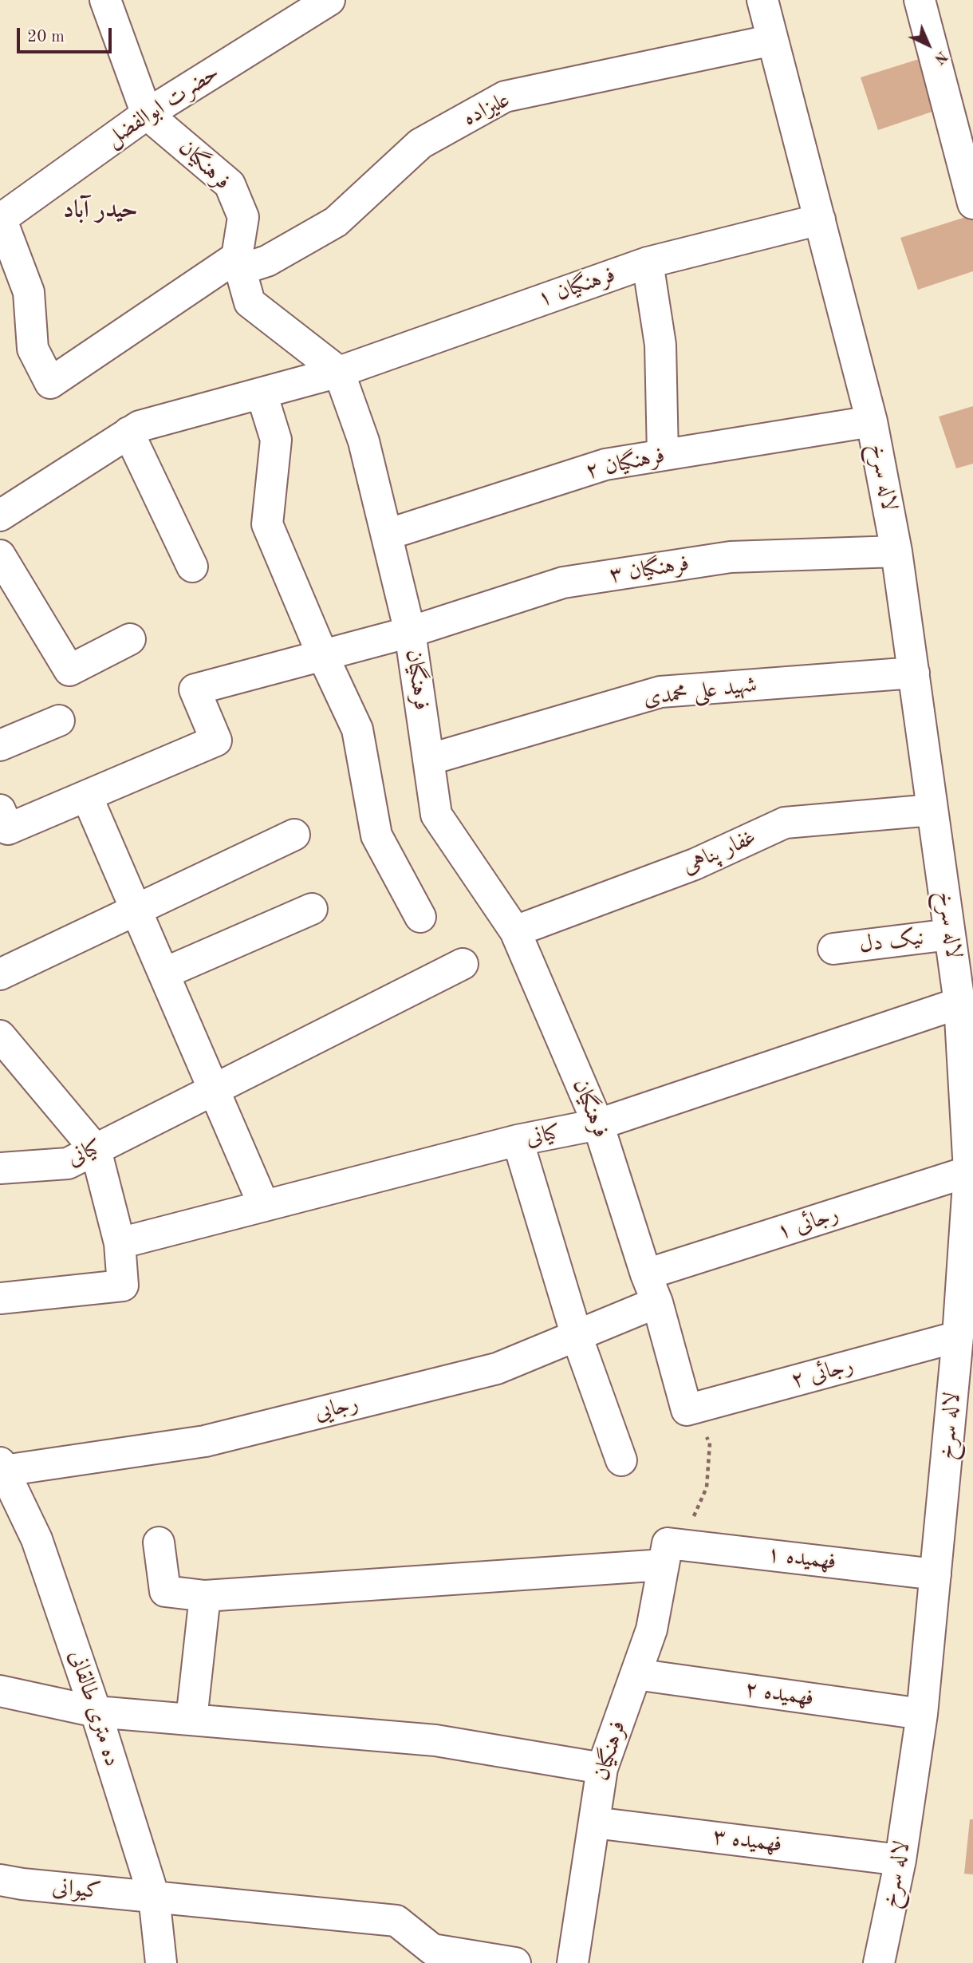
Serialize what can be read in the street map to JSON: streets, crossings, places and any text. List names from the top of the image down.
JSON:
{
  "streets": {
    "street": [
      "حضرت ابوالفضل",
      "علیزاده",
      "فرهنگیان",
      "فرهنگیان ۱",
      "فرهنگیان ۲",
      "لاله سرخ",
      "فرهنگیان ۳",
      "شهید علی محمدی",
      "غفار پناهی",
      "نیک دل",
      "کیانی",
      "رجائی ۱",
      "رجائی ۲",
      "رجایی",
      "فهمیده ۱",
      "فهمیده ۲",
      "ده متری طالقانی",
      "فهمیده ۳",
      "کیوانی"
    ]
  },
  "crossings": [
    ["حضرت ابوالفضل", "علیزاده"],
    ["حضرت ابوالفضل", "فرهنگیان"],
    ["علیزاده", "فرهنگیان"],
    ["علیزاده", "لاله سرخ"],
    ["فرهنگیان", "فرهنگیان ۱"],
    ["فرهنگیان", "فرهنگیان ۲"],
    ["فرهنگیان", "فرهنگیان ۳"],
    ["فرهنگیان", "شهید علی محمدی"],
    ["فرهنگیان", "غفار پناهی"],
    ["فرهنگیان", "کیانی"],
    ["فرهنگیان", "رجائی ۱"],
    ["فرهنگیان", "رجائی ۲"],
    ["فرهنگیان", "رجایی"],
    ["فرهنگیان", "فهمیده ۱"],
    ["فرهنگیان", "فهمیده ۲"],
    ["فرهنگیان", "فهمیده ۳"],
    ["فرهنگیان ۱", "لاله سرخ"],
    ["فرهنگیان ۲", "لاله سرخ"],
    ["لاله سرخ", "فرهنگیان ۳"],
    ["لاله سرخ", "شهید علی محمدی"],
    ["لاله سرخ", "غفار پناهی"],
    ["لاله سرخ", "نیک دل"],
    ["لاله سرخ", "کیانی"],
    ["لاله سرخ", "رجائی ۱"],
    ["لاله سرخ", "رجائی ۲"],
    ["لاله سرخ", "فهمیده ۱"],
    ["لاله سرخ", "فهمیده ۲"],
    ["لاله سرخ", "فهمیده ۳"],
    ["رجایی", "ده متری طالقانی"],
    ["ده متری طالقانی", "کیوانی"]
  ],
  "districts": ["حیدر آباد"],
  "scale_bar": "20 m",
  "north": "bottom right"
}
